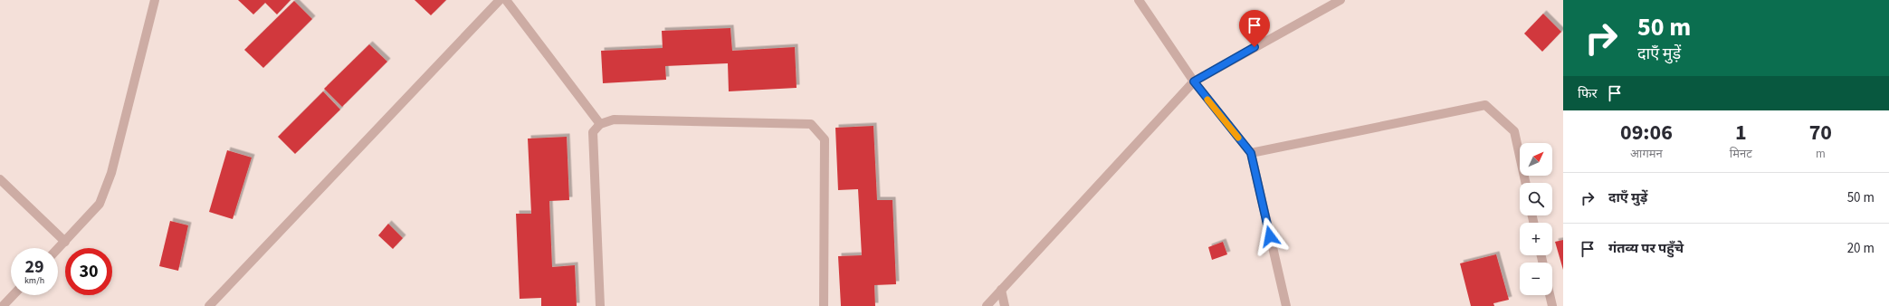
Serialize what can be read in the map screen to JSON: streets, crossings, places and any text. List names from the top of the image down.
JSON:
{
  "north": "top right",
  "page": {
    "turn": ["50 m", "दाएँ मुड़ें"],
    "then": "फिर",
    "eta": [
      "09:06",
      "आगमन",
      "1",
      "मिनट",
      "70",
      "m"
    ],
    "map_buttons": ["+", "−"],
    "list": [
      {
        "name": "दाएँ मुड़ें",
        "value": "50 m"
      },
      {
        "name": "गंतव्य पर पहुँचे",
        "value": "20 m"
      }
    ],
    "speed": "29 km/h",
    "limit": "30"
  }
}
